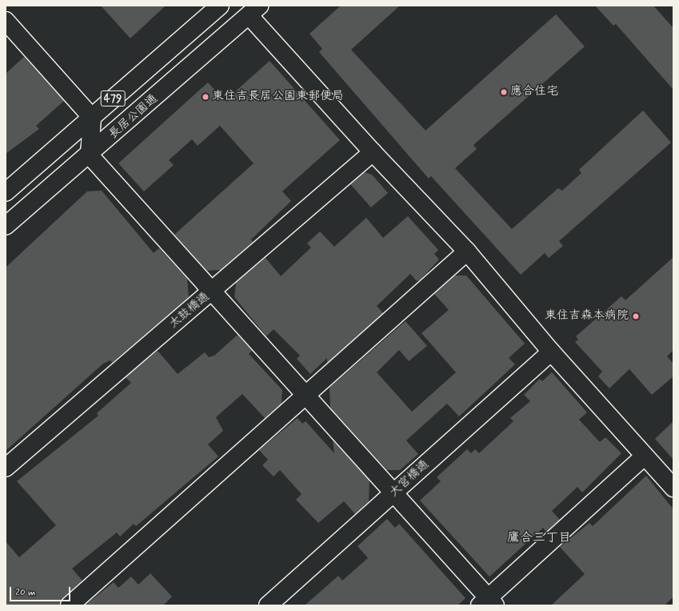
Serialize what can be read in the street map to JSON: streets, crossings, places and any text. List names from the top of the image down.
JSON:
{
  "streets": {
    "main road": [
      "479",
      "長居公園通",
      "太鼓橋通",
      "大宮橋通"
    ]
  },
  "districts": ["鷹合三丁目"],
  "places": ["應合住宅", "東住吉長居公園東郵便局", "東住吉森本病院"],
  "scale_bar": "20 m"
}
